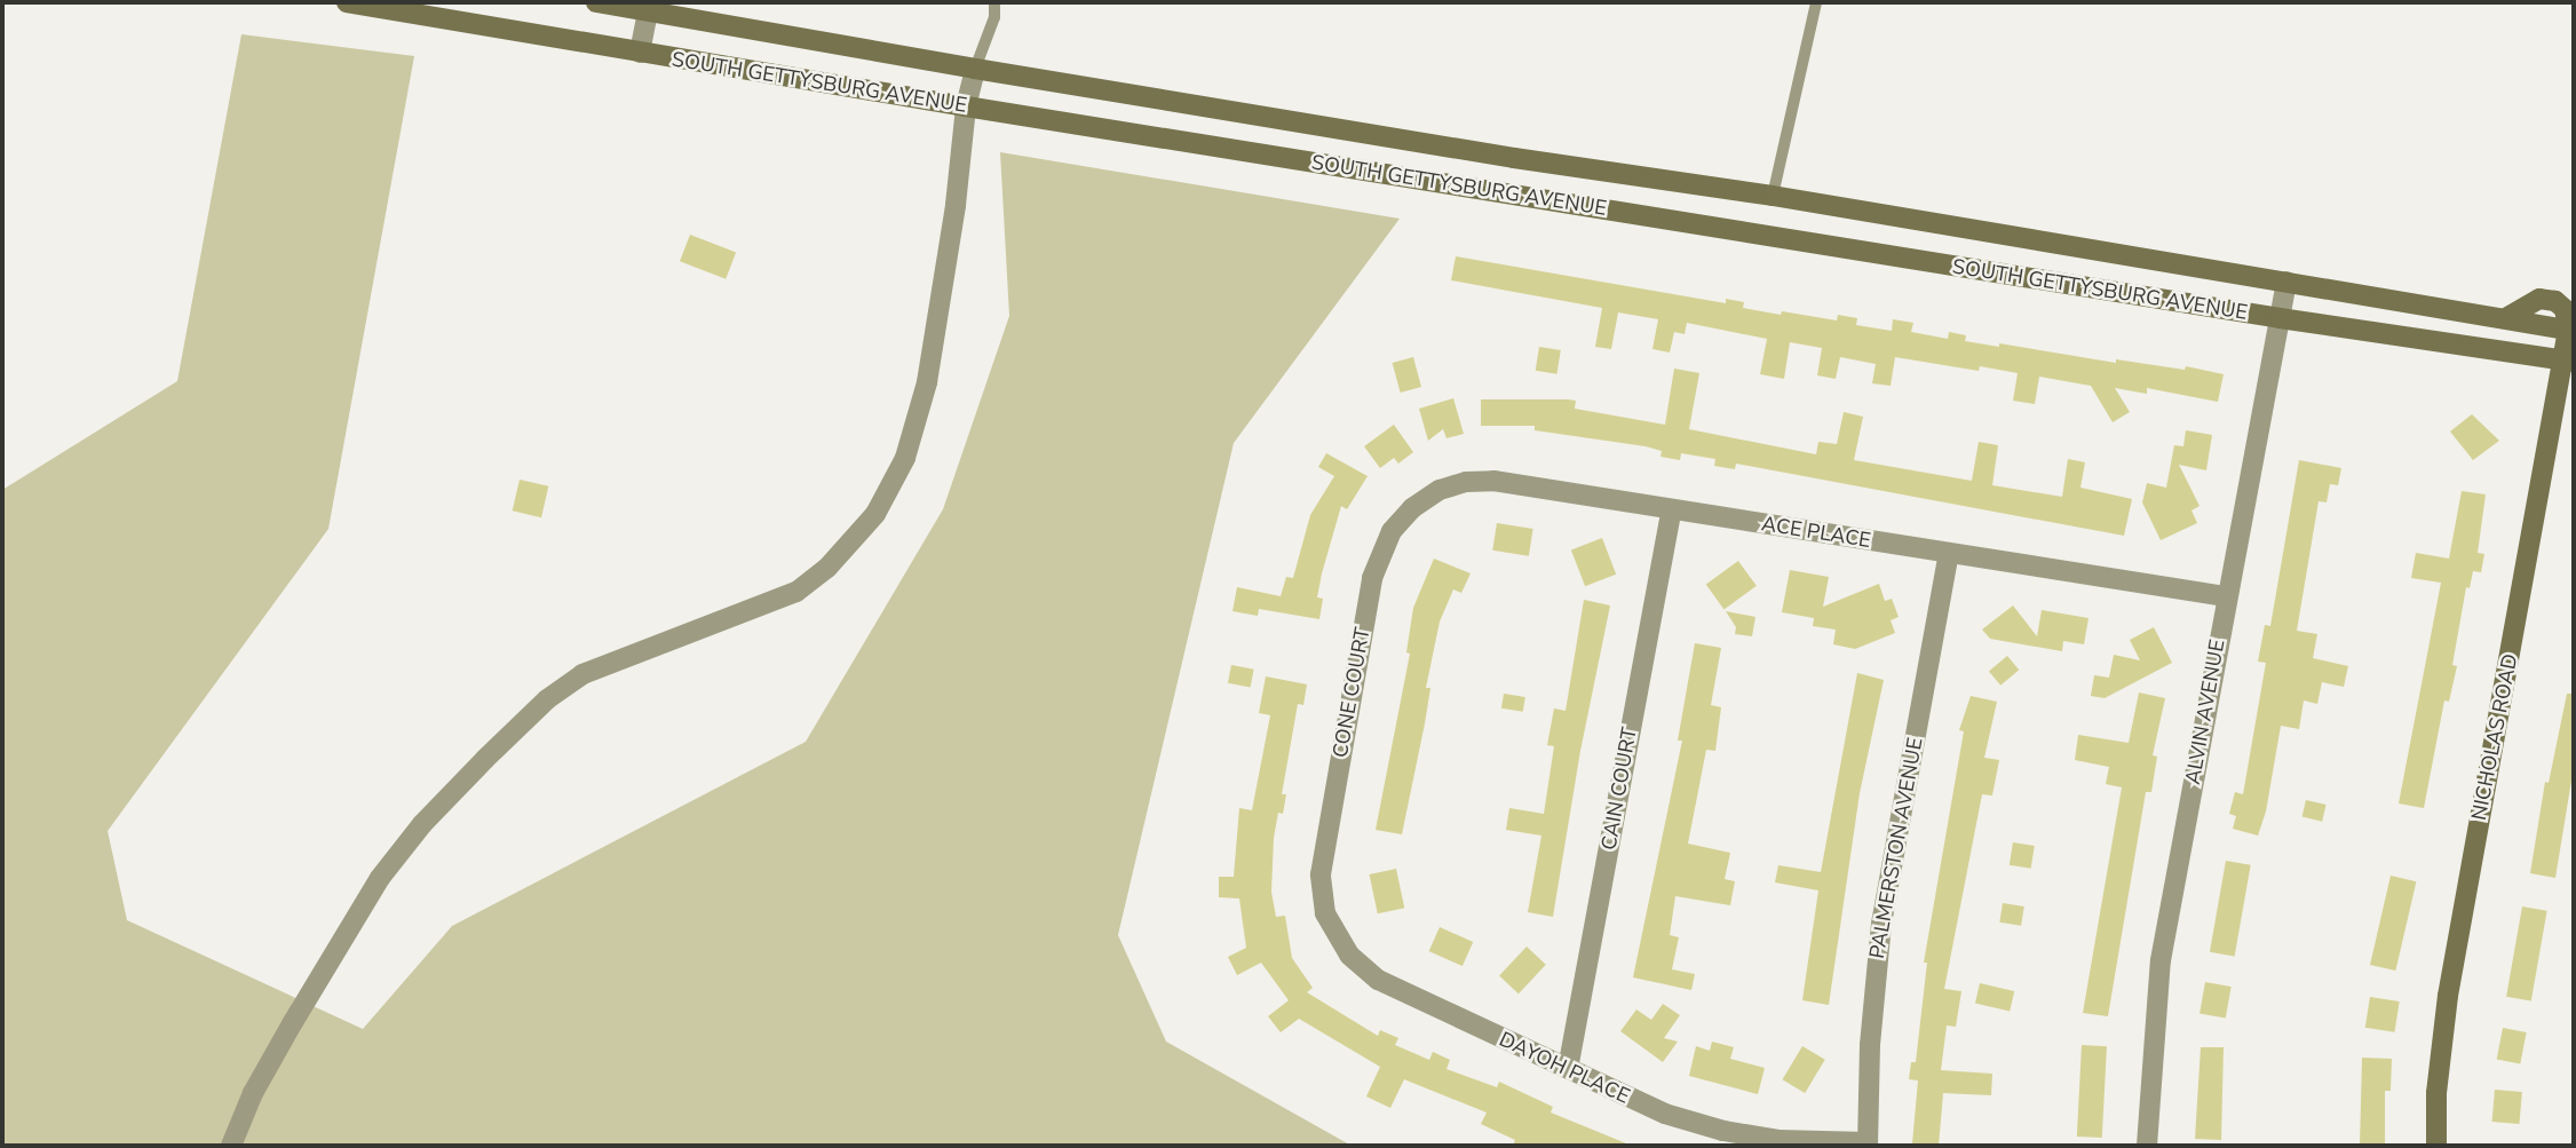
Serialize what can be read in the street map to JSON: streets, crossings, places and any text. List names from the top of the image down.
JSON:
{
  "streets": {
    "main road": ["SOUTH GETTYSBURG AVENUE", "NICHOLAS ROAD"],
    "street": [
      "ACE PLACE",
      "CONE COURT",
      "ALVIN AVENUE",
      "CAIN COURT",
      "PALMERSTON AVENUE",
      "DAYOH PLACE"
    ]
  },
  "crossings": [
    ["SOUTH GETTYSBURG AVENUE", "ALVIN AVENUE"],
    ["SOUTH GETTYSBURG AVENUE", "NICHOLAS ROAD"],
    ["ACE PLACE", "CONE COURT"],
    ["ACE PLACE", "ALVIN AVENUE"],
    ["ACE PLACE", "CAIN COURT"],
    ["ACE PLACE", "PALMERSTON AVENUE"],
    ["CONE COURT", "DAYOH PLACE"],
    ["CAIN COURT", "DAYOH PLACE"],
    ["PALMERSTON AVENUE", "DAYOH PLACE"]
  ]
}
